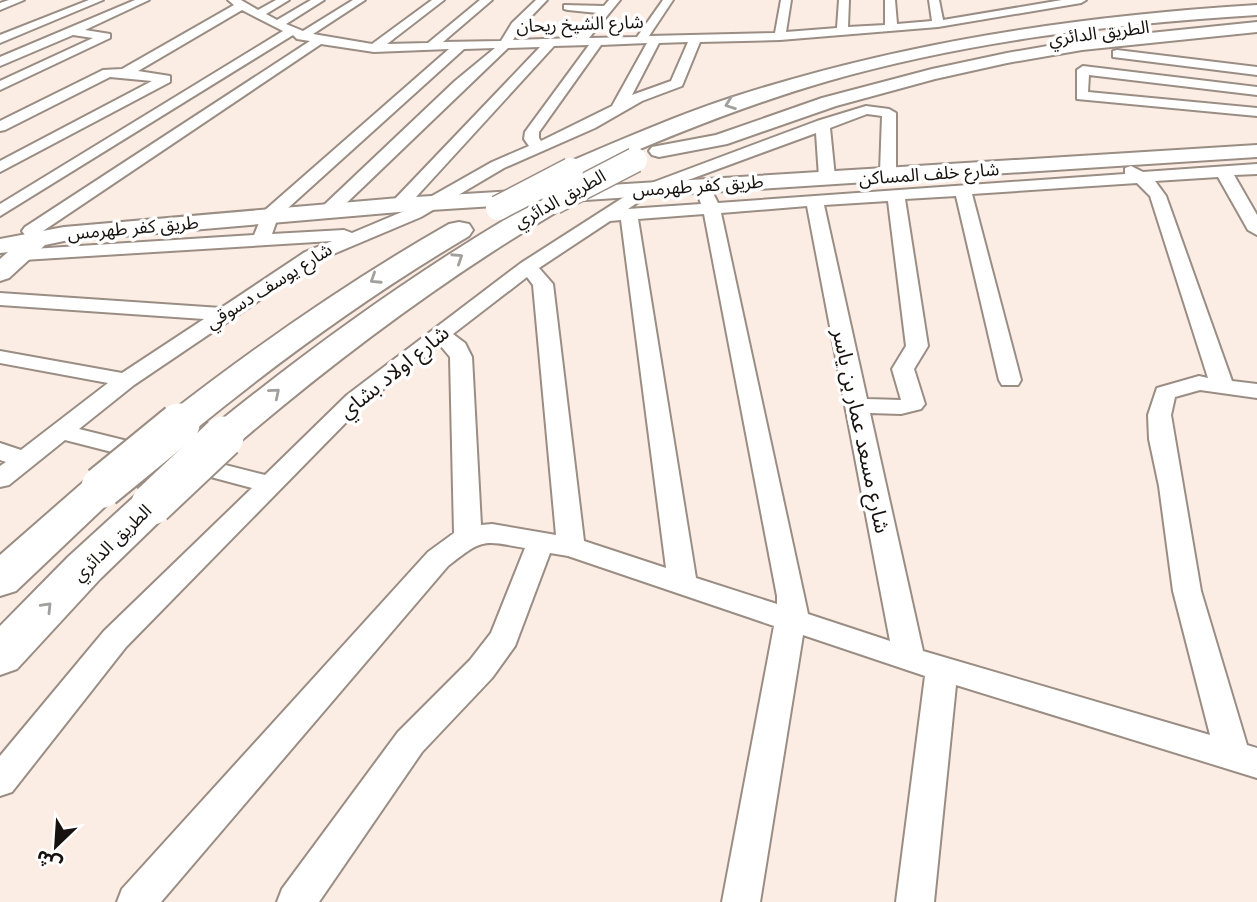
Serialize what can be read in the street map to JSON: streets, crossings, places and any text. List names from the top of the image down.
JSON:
{
  "streets": {
    "highway": ["الطريق الدائري"],
    "street": [
      "شارع الشيخ ريحان",
      "شارع خلف المساكن",
      "طريق كفر طهرمس",
      "شارع يوسف دسوقي",
      "شارع اولاد بشاي",
      "شارع مسعد عمار بن ياسر"
    ]
  },
  "crossings": [
    ["شارع الشيخ ريحان", "شارع يوسف دسوقي"],
    ["شارع خلف المساكن", "شارع اولاد بشاي"],
    ["شارع خلف المساكن", "شارع مسعد عمار بن ياسر"],
    ["طريق كفر طهرمس", "شارع يوسف دسوقي"],
    ["طريق كفر طهرمس", "شارع اولاد بشاي"]
  ],
  "north": "bottom left"
}
